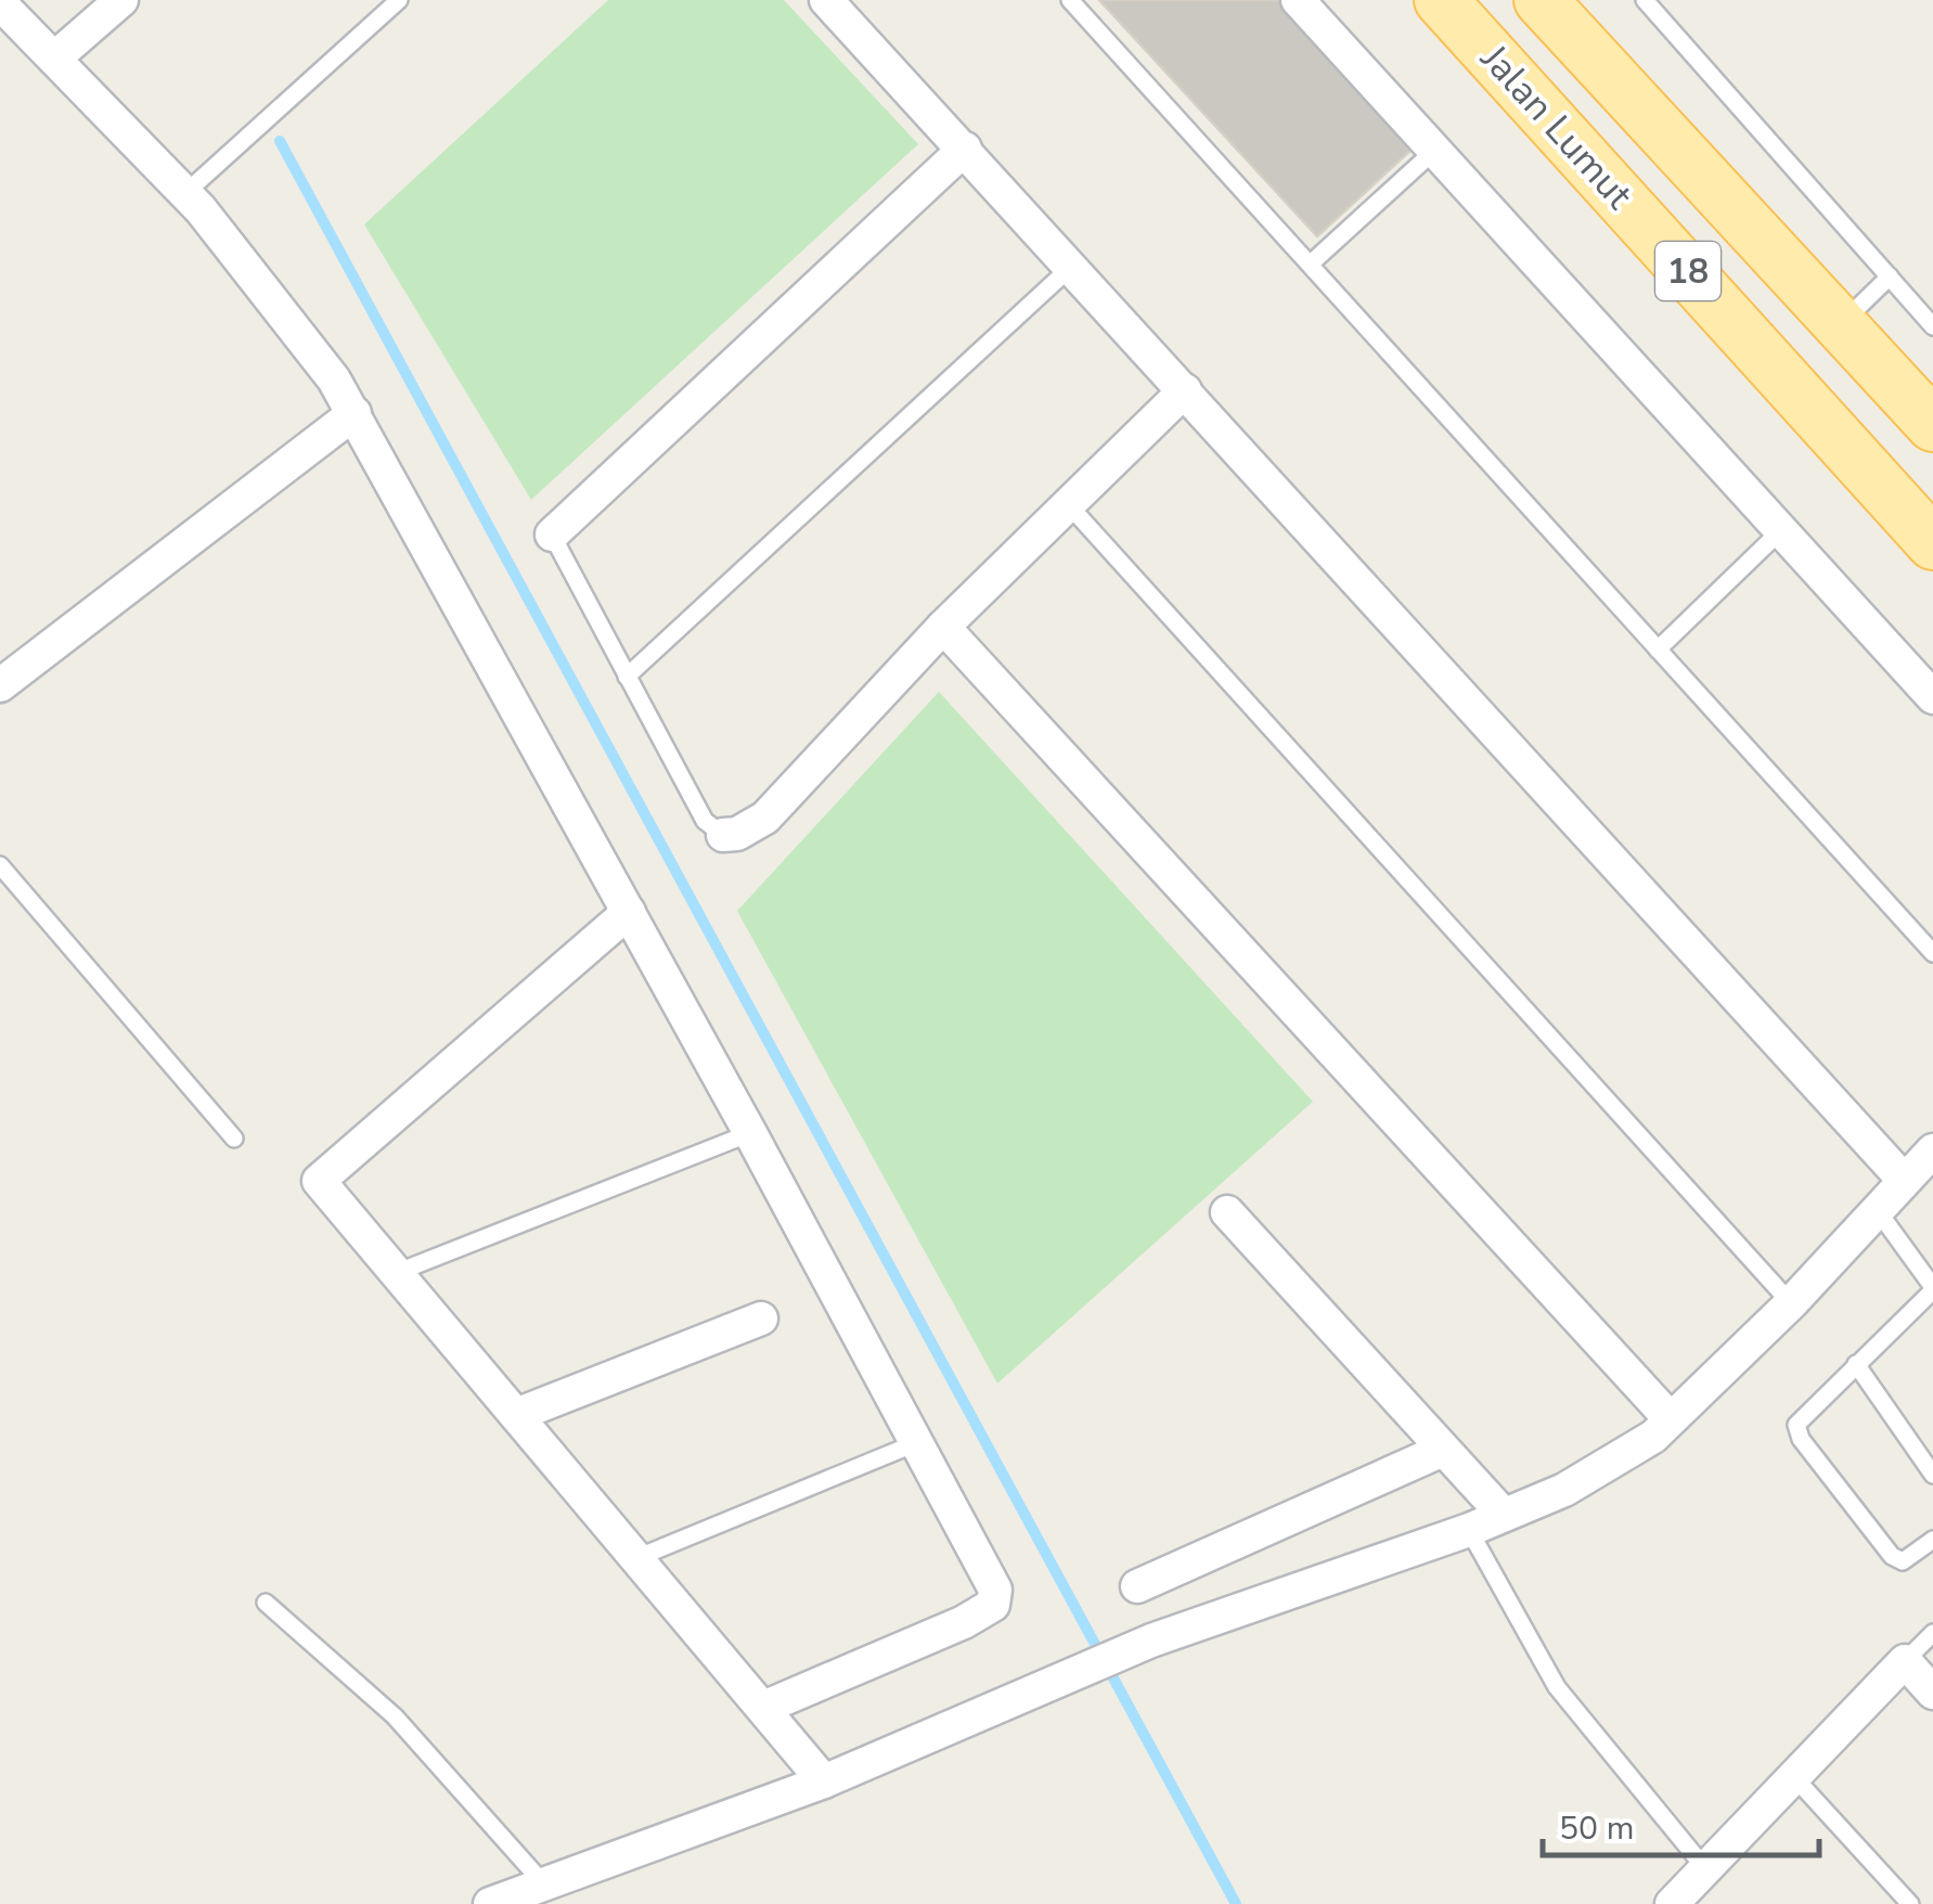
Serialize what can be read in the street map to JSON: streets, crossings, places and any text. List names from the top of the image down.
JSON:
{
  "streets": {
    "main road": ["Jalan Lumut", "18"]
  },
  "scale_bar": "50 m"
}
